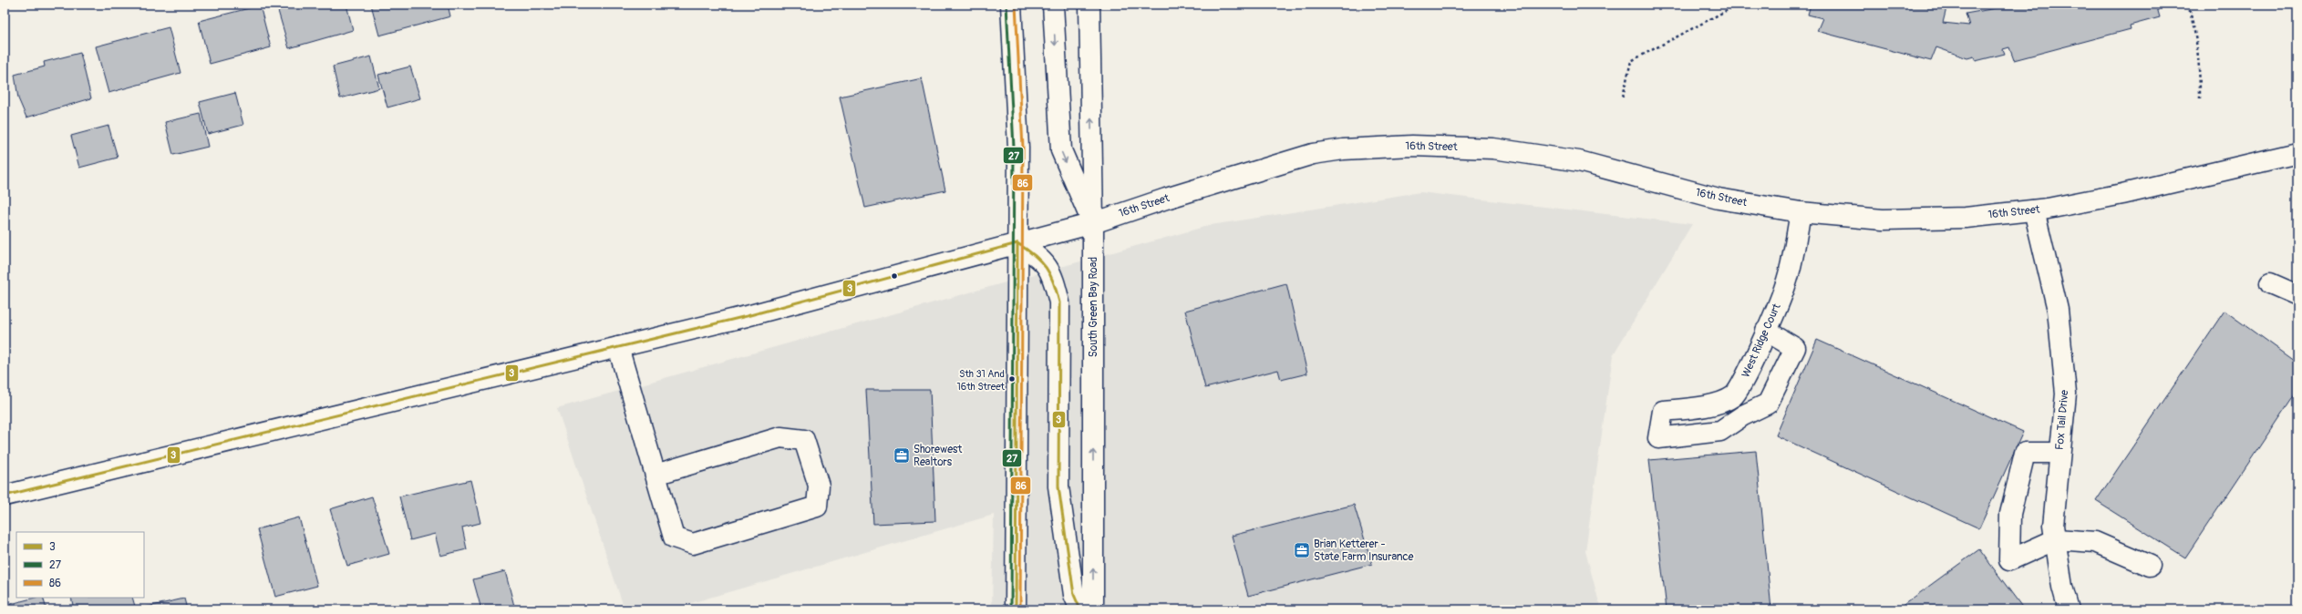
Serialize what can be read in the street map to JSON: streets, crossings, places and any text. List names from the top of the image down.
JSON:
{
  "streets": {
    "street": [
      "16th Street",
      "South Green Bay Road",
      "West Ridge Court",
      "Fox Tail Drive"
    ]
  },
  "crossings": [
    ["16th Street", "South Green Bay Road"],
    ["16th Street", "West Ridge Court"],
    ["16th Street", "Fox Tail Drive"]
  ],
  "places": {
    "other": ["Sth 31 And 16th Street"],
    "office": ["Shorewest Realtors", "Brian Ketterer - State Farm Insurance"]
  },
  "lines": ["transit line 27", "transit line 86", "transit line 3"],
  "legend": ["3", "27", "86"]
}
